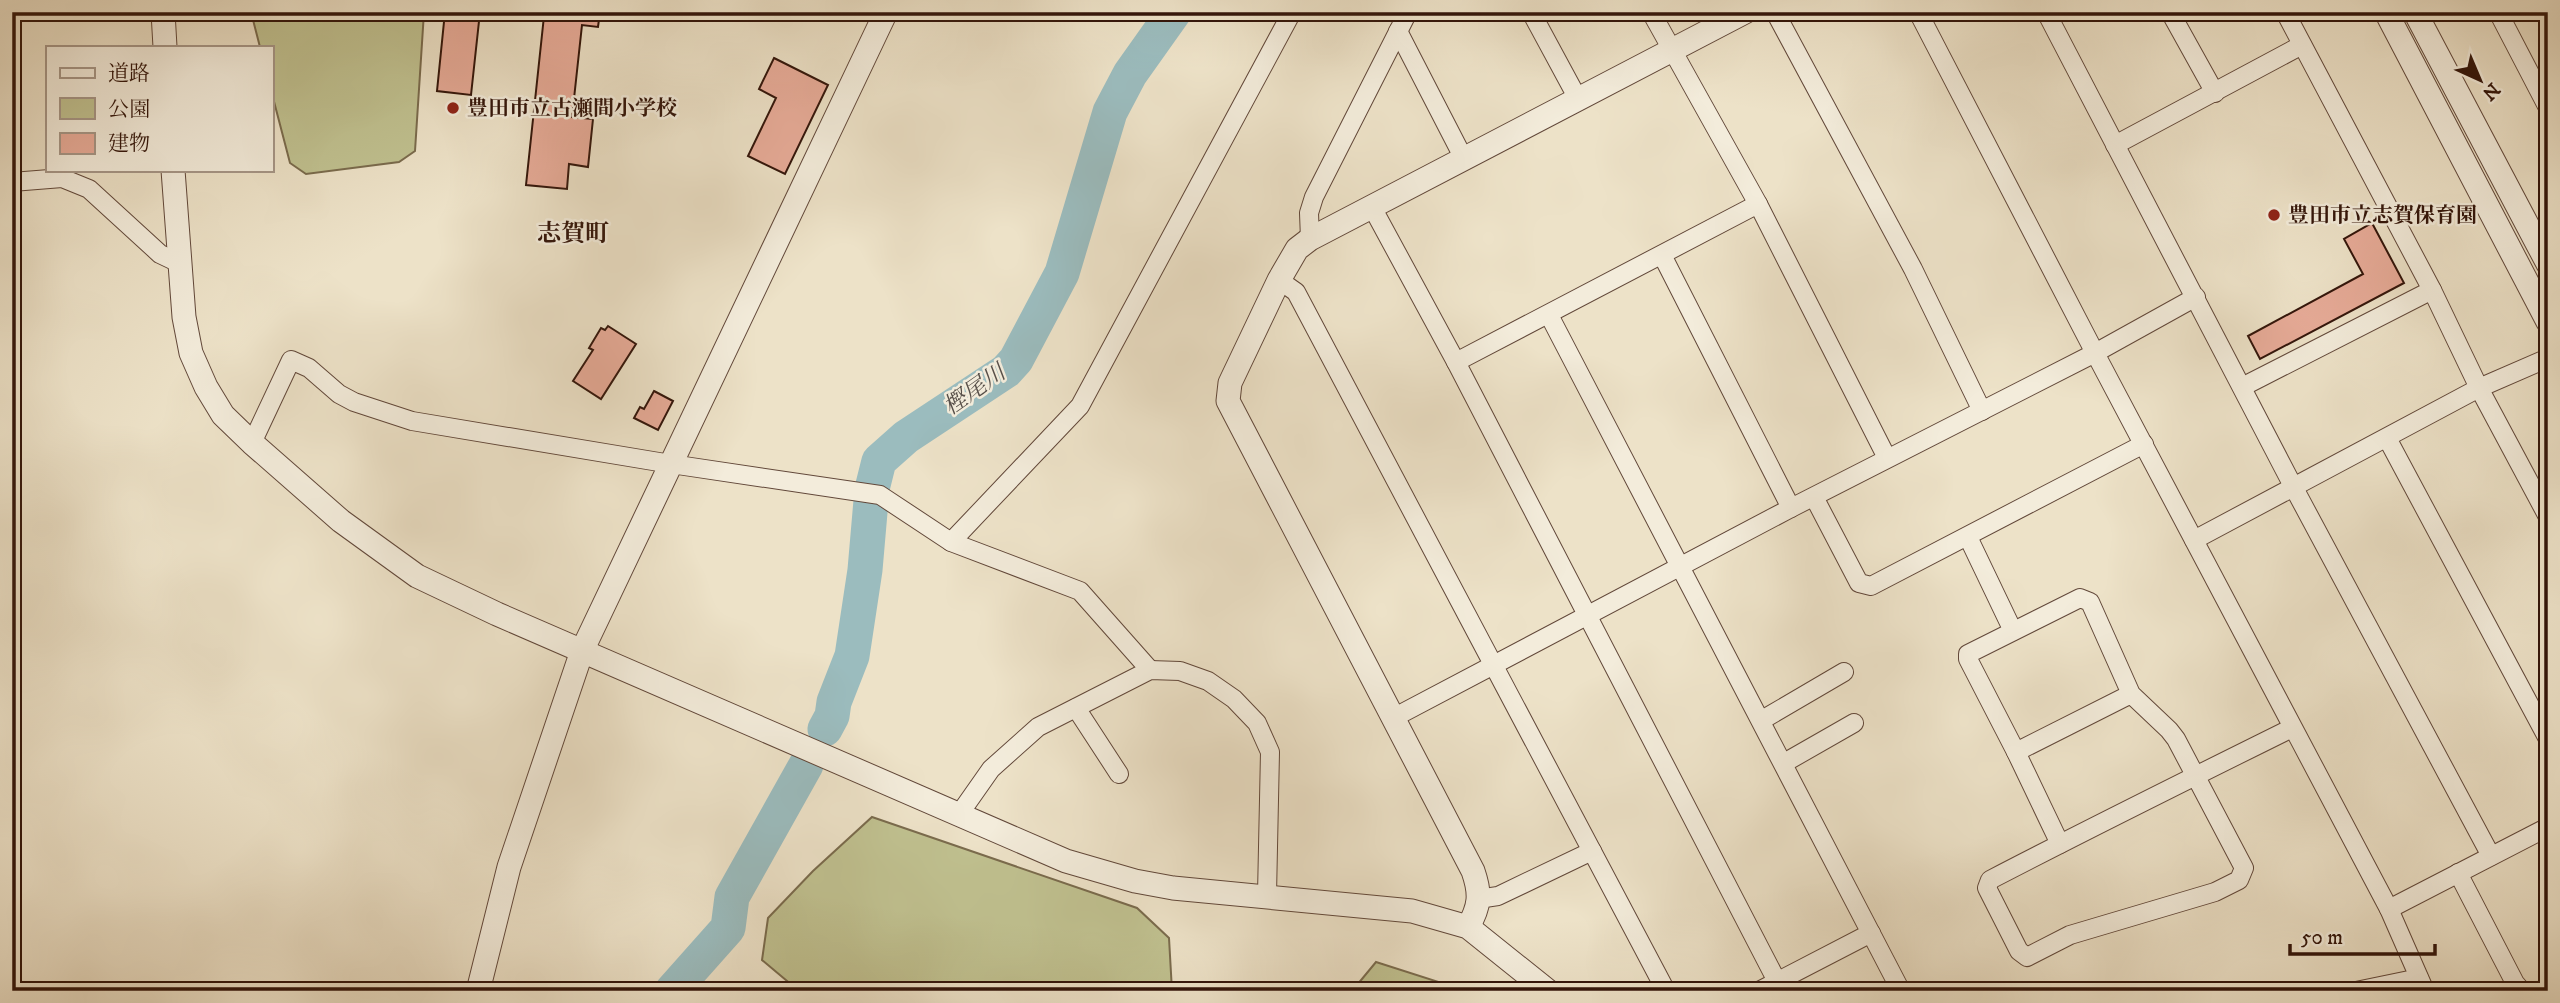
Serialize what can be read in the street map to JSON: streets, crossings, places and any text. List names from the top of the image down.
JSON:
{
  "districts": ["志賀町"],
  "water": ["樫尾川"],
  "places": ["豊田市立古瀬間小学校", "豊田市立志賀保育園"],
  "legend": ["道路", "公園", "建物"],
  "scale_bar": "50 m",
  "north": "bottom right"
}
